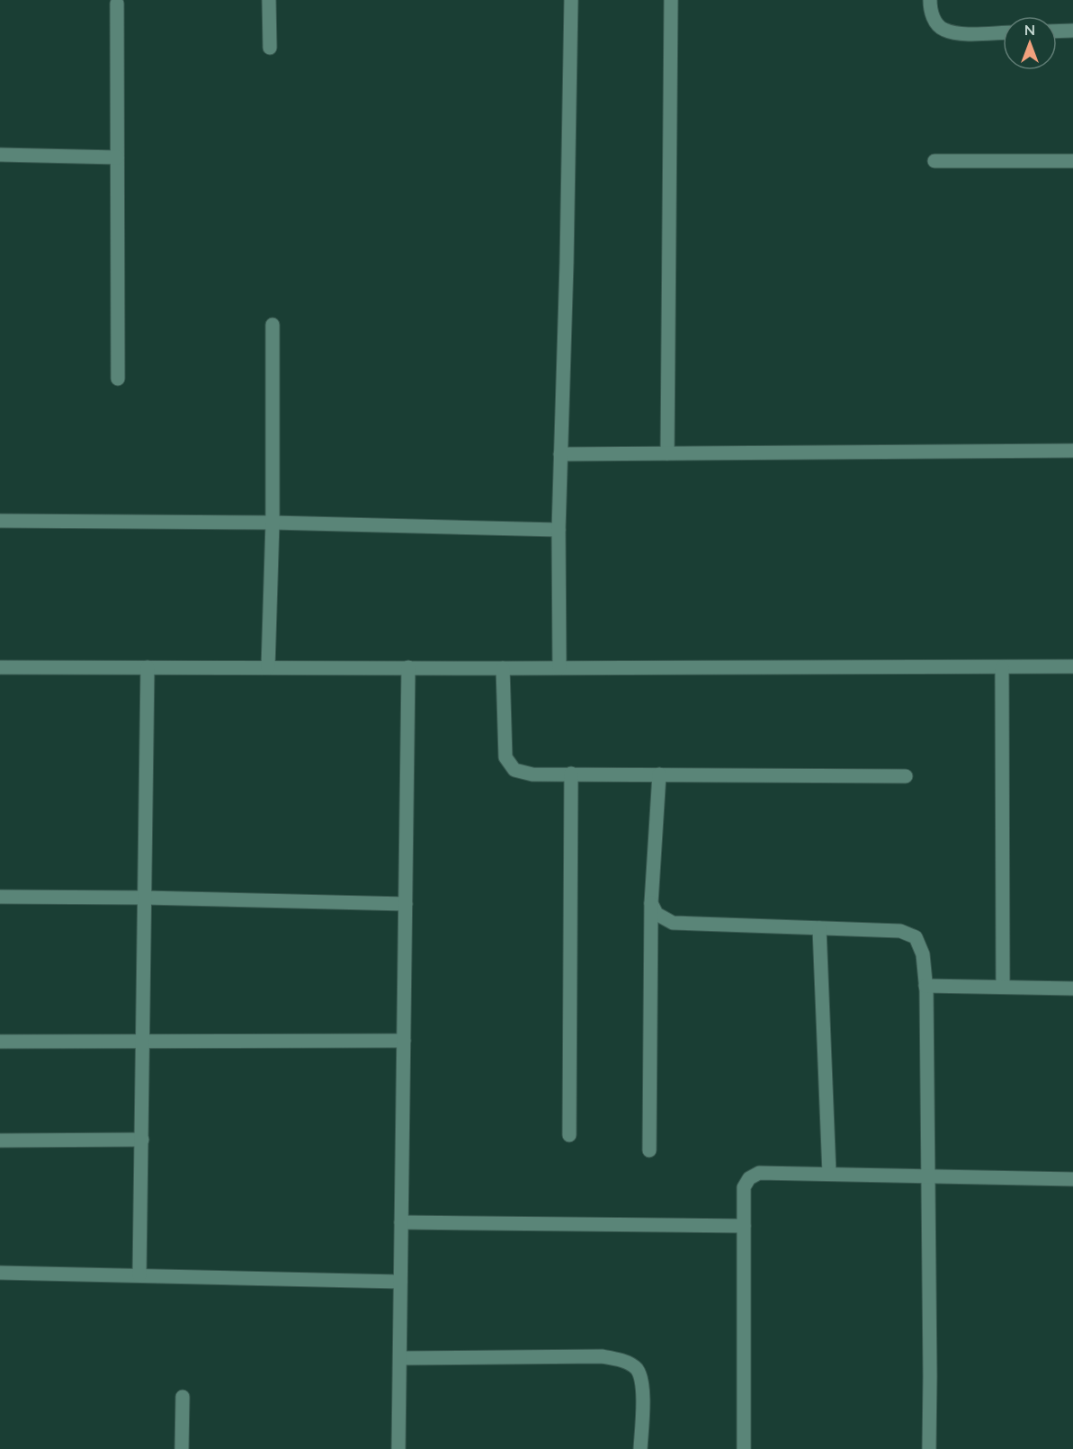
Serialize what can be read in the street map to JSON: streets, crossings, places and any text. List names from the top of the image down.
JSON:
{
  "north": "top"
}
